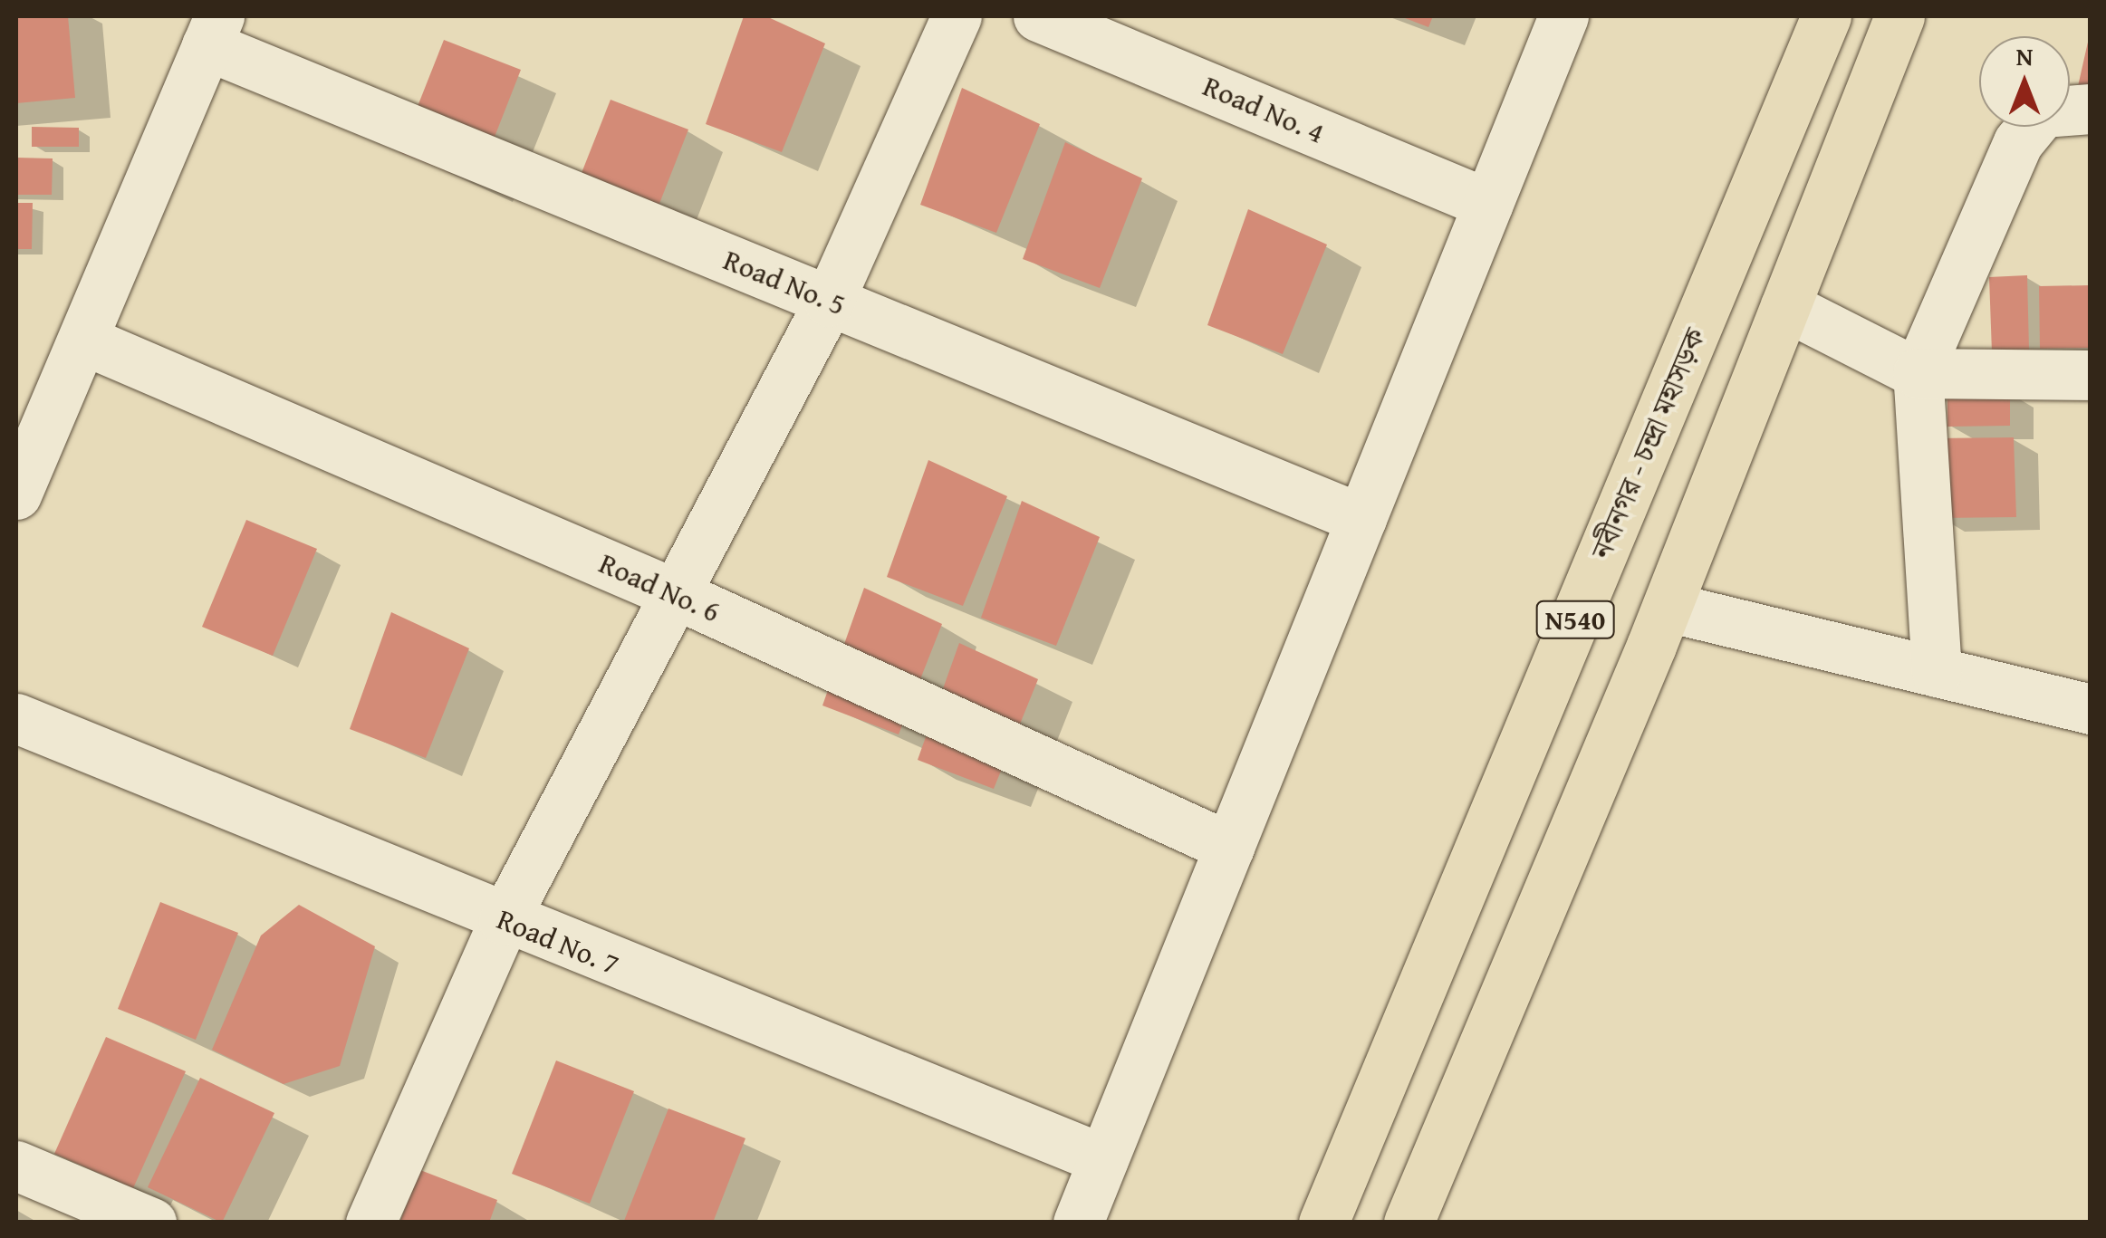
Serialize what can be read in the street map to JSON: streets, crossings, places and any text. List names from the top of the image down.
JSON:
{
  "streets": {
    "highway": ["নবীনগর - চন্দ্রা মহাসড়ক", "N540"],
    "street": [
      "Road No. 4",
      "Road No. 5",
      "Road No. 6",
      "Road No. 7"
    ]
  },
  "north": "top"
}
